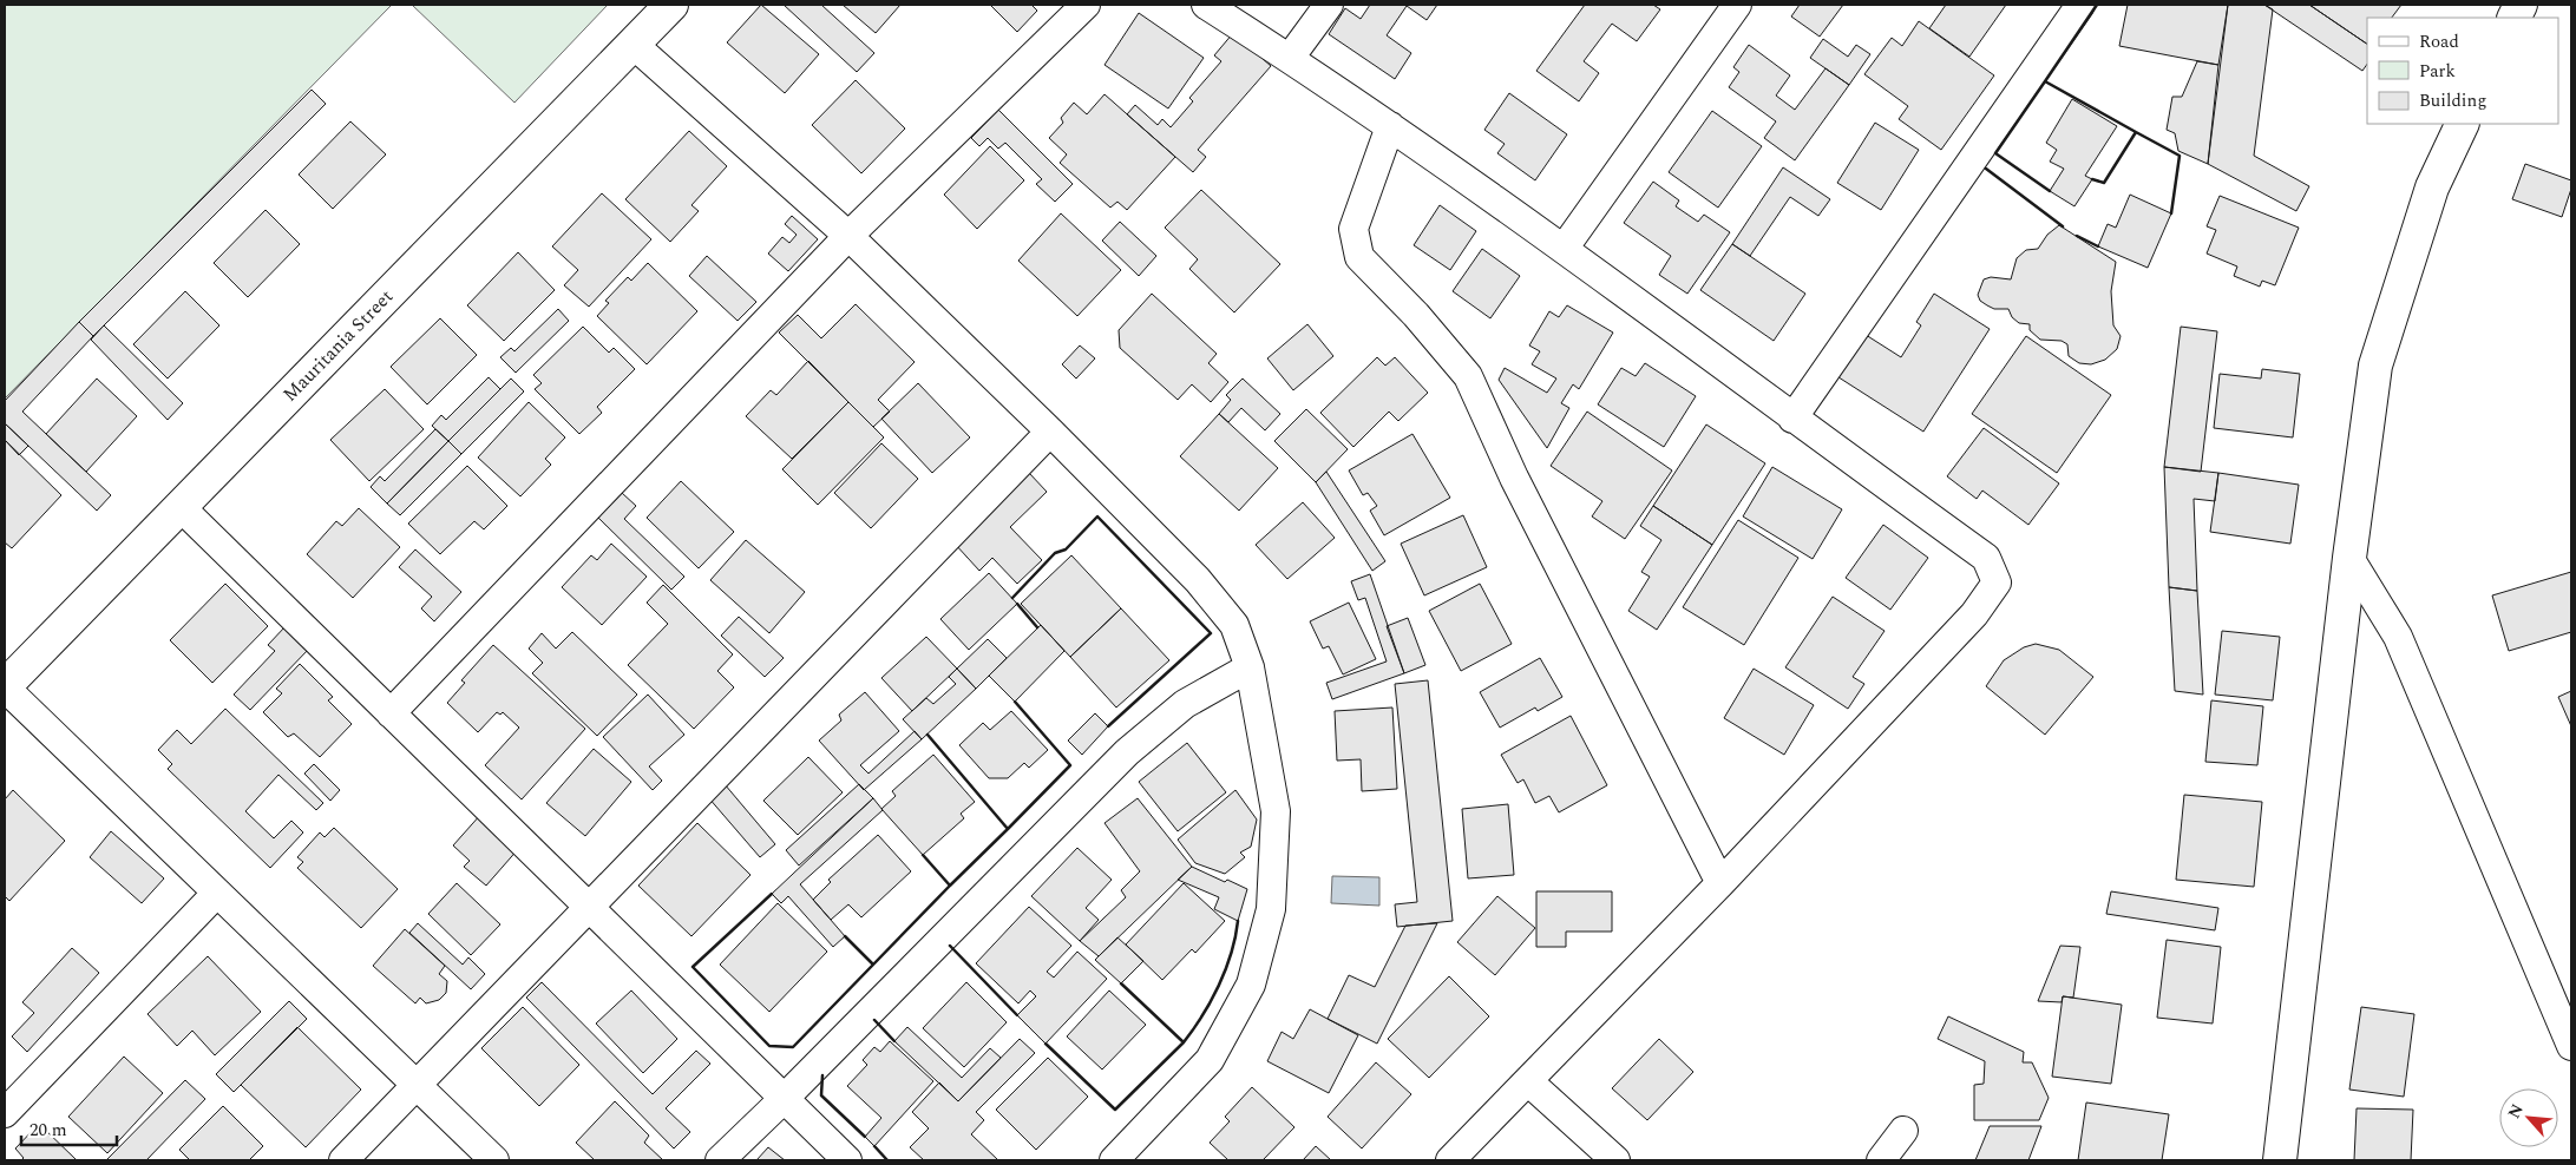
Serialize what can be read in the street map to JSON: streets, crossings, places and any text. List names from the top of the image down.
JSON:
{
  "streets": {
    "street": ["Mauritania Street"]
  },
  "legend": ["Road", "Park", "Building"],
  "scale_bar": "20 m",
  "north": "top left"
}
